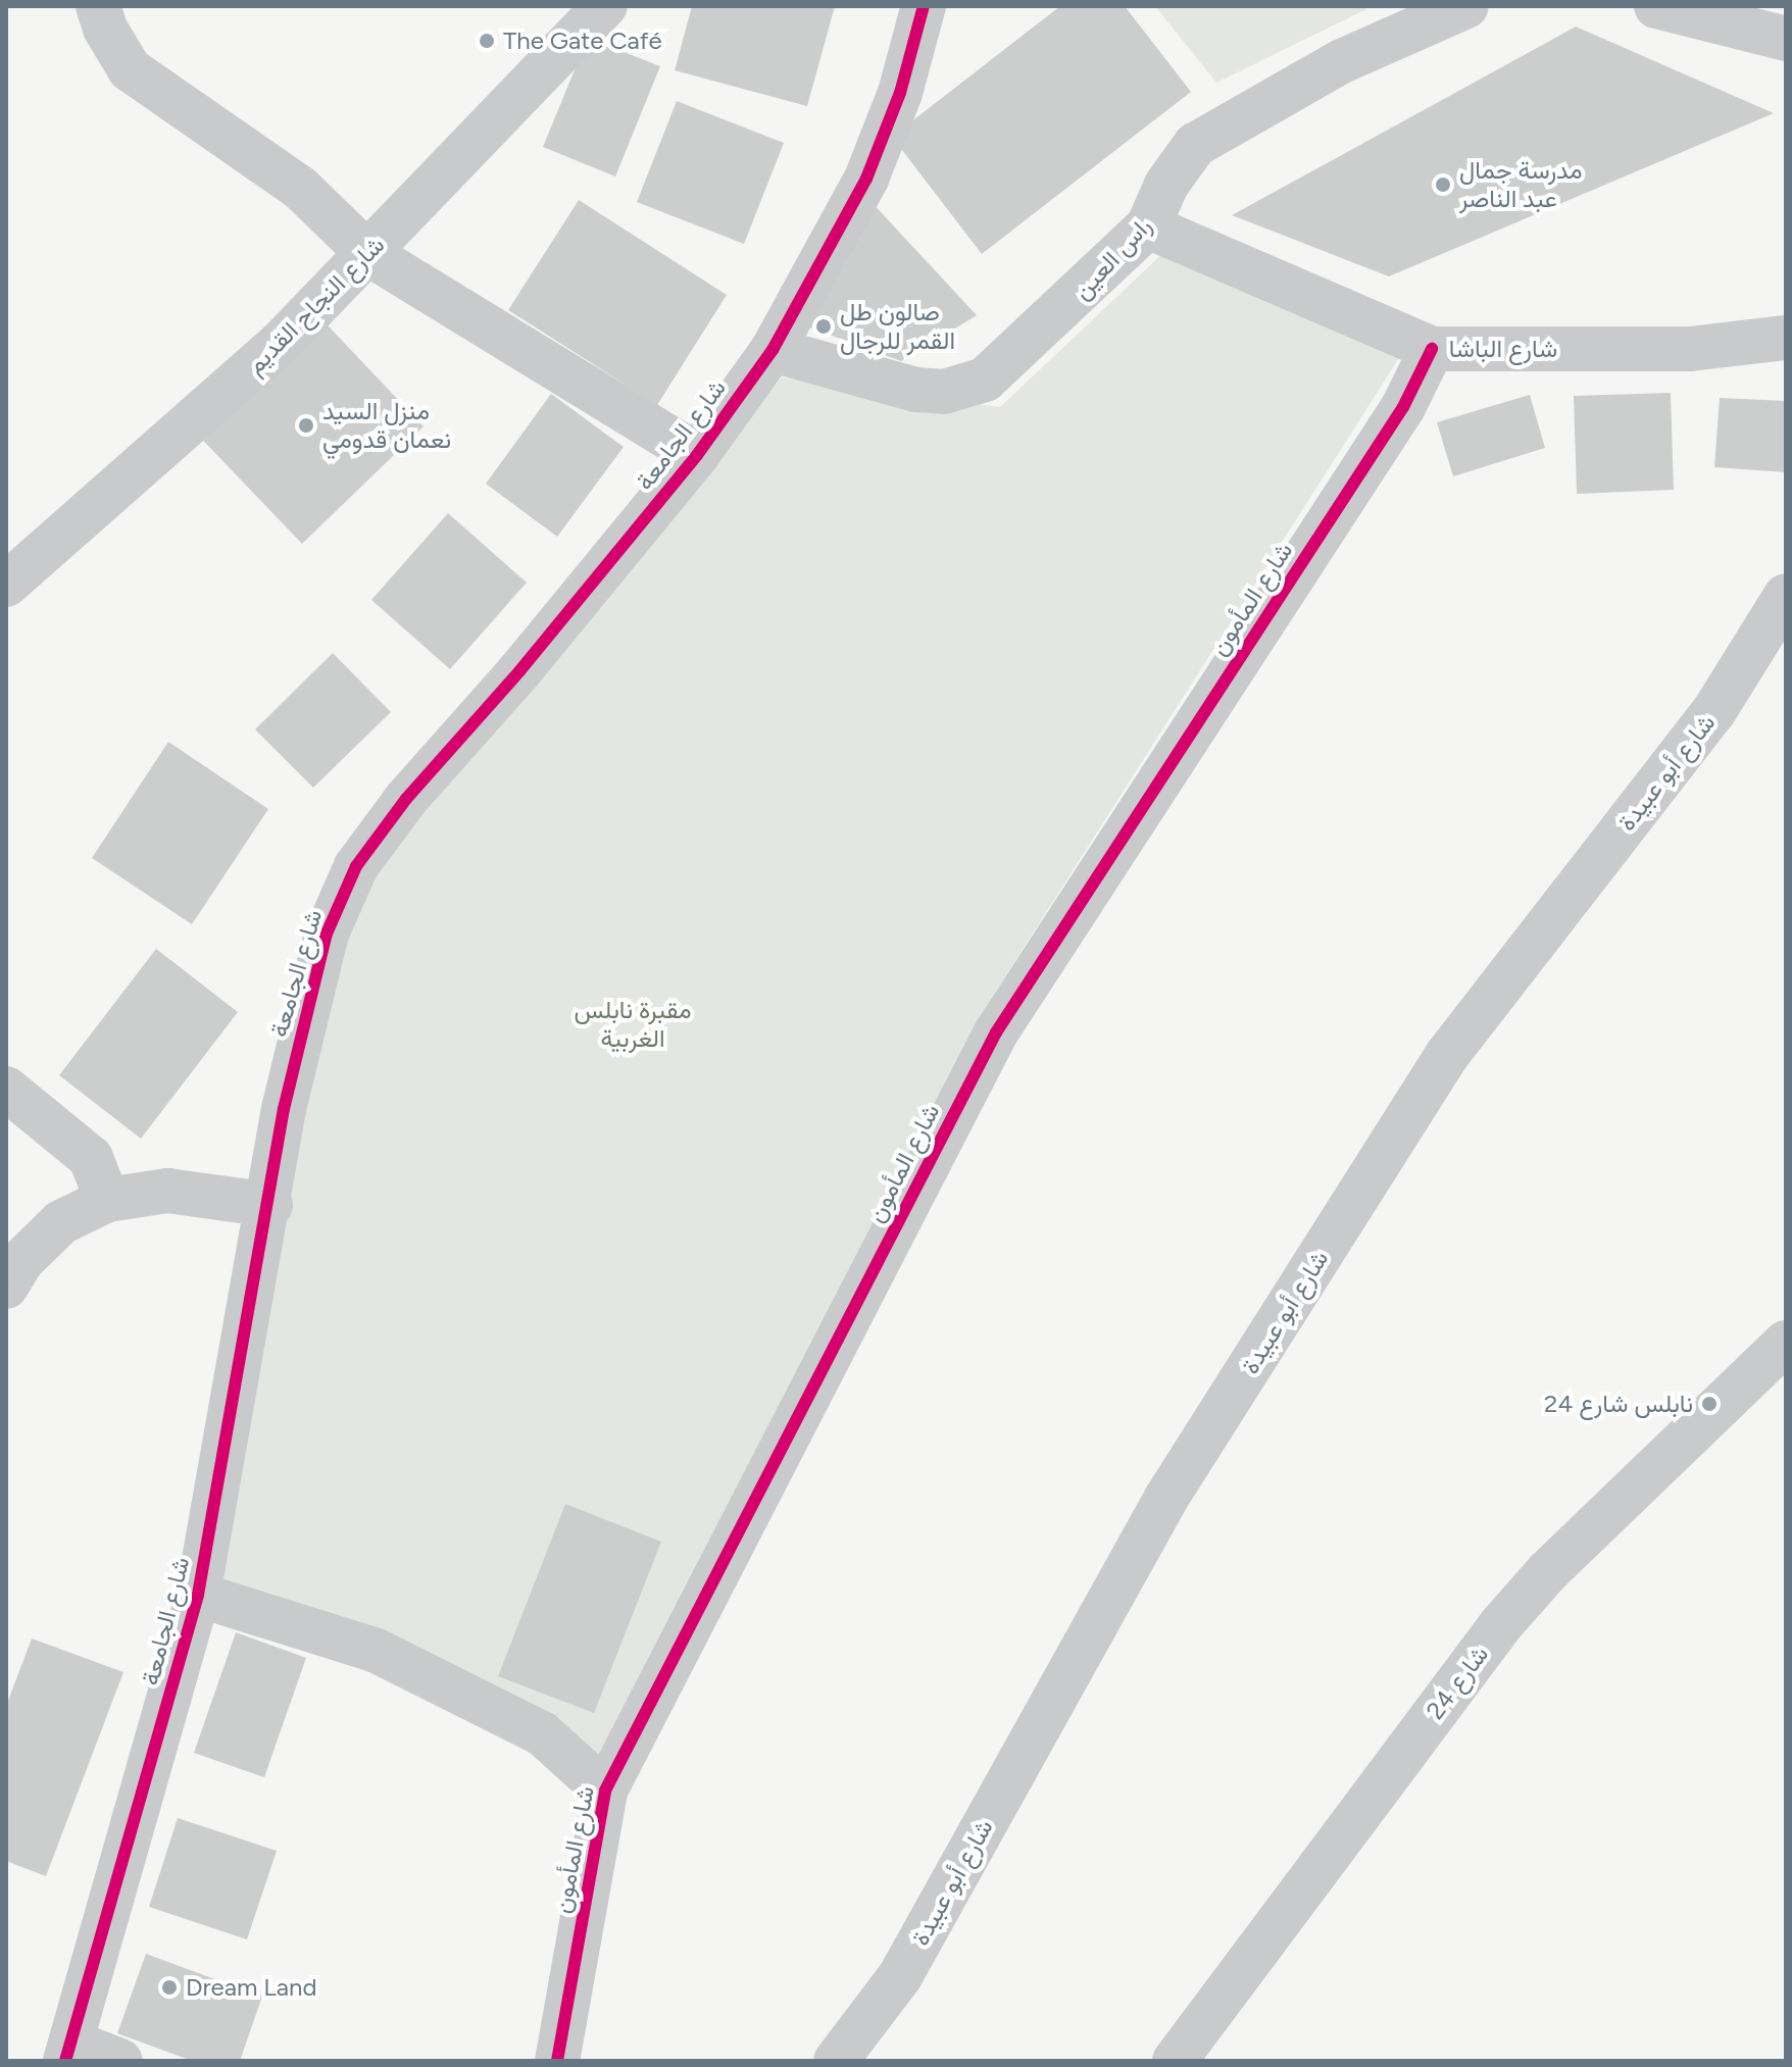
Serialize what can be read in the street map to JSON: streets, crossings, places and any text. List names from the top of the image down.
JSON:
{
  "streets": {
    "street": [
      "راس العين",
      "شارع النجاح القديم",
      "شارع الباشا",
      "شارع الجامعة",
      "شارع المأمون",
      "شارع أبو عبيدة",
      "شارع 24"
    ]
  },
  "crossings": [
    ["راس العين", "شارع الباشا"],
    ["راس العين", "شارع الجامعة"],
    ["شارع الباشا", "شارع المأمون"]
  ],
  "parks": ["مقبرة نابلس الغربية"],
  "places": [
    "The Gate Café",
    "مدرسة جمال عبد الناصر",
    "صالون طل القمر للرجال",
    "منزل السيد نعمان قدومي",
    "نابلس شارع 24",
    "Dream Land"
  ]
}
